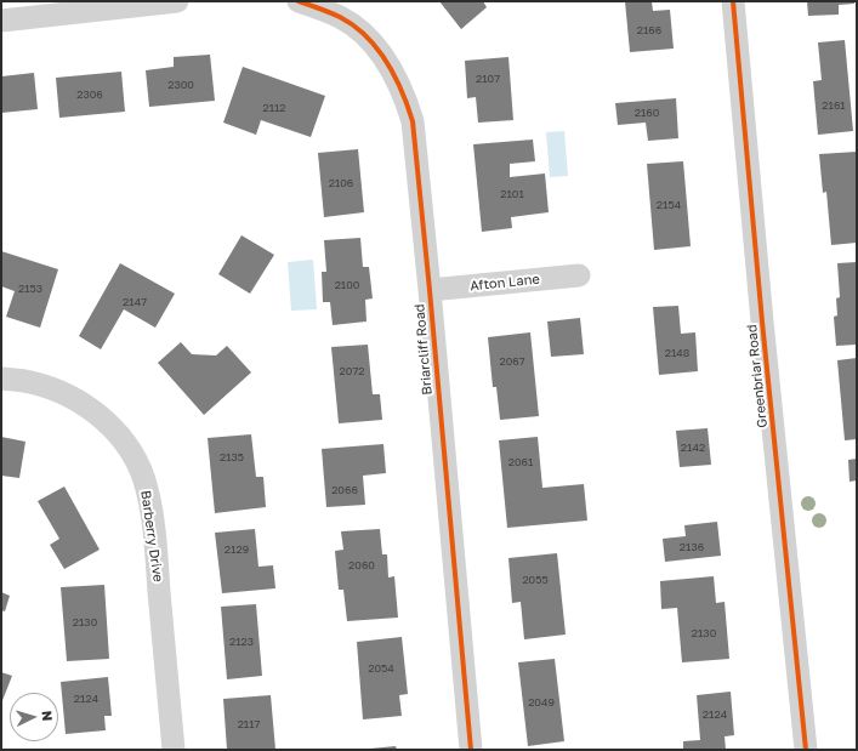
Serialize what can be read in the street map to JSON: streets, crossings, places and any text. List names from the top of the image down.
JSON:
{
  "streets": {
    "street": [
      "Afton Lane",
      "Briarcliff Road",
      "Greenbriar Road",
      "Barberry Drive"
    ]
  },
  "crossings": [
    ["Afton Lane", "Briarcliff Road"]
  ],
  "house_numbers": [
    "2166",
    "2107",
    "2300",
    "2306",
    "2161",
    "2112",
    "2160",
    "2106",
    "2101",
    "2154",
    "2100",
    "2153",
    "2147",
    "2148",
    "2067",
    "2072",
    "2142",
    "2135",
    "2061",
    "2066",
    "2136",
    "2129",
    "2060",
    "2055",
    "2130",
    "2130",
    "2123",
    "2054",
    "2124",
    "2049",
    "2124",
    "2117"
  ],
  "north": "right"
}
